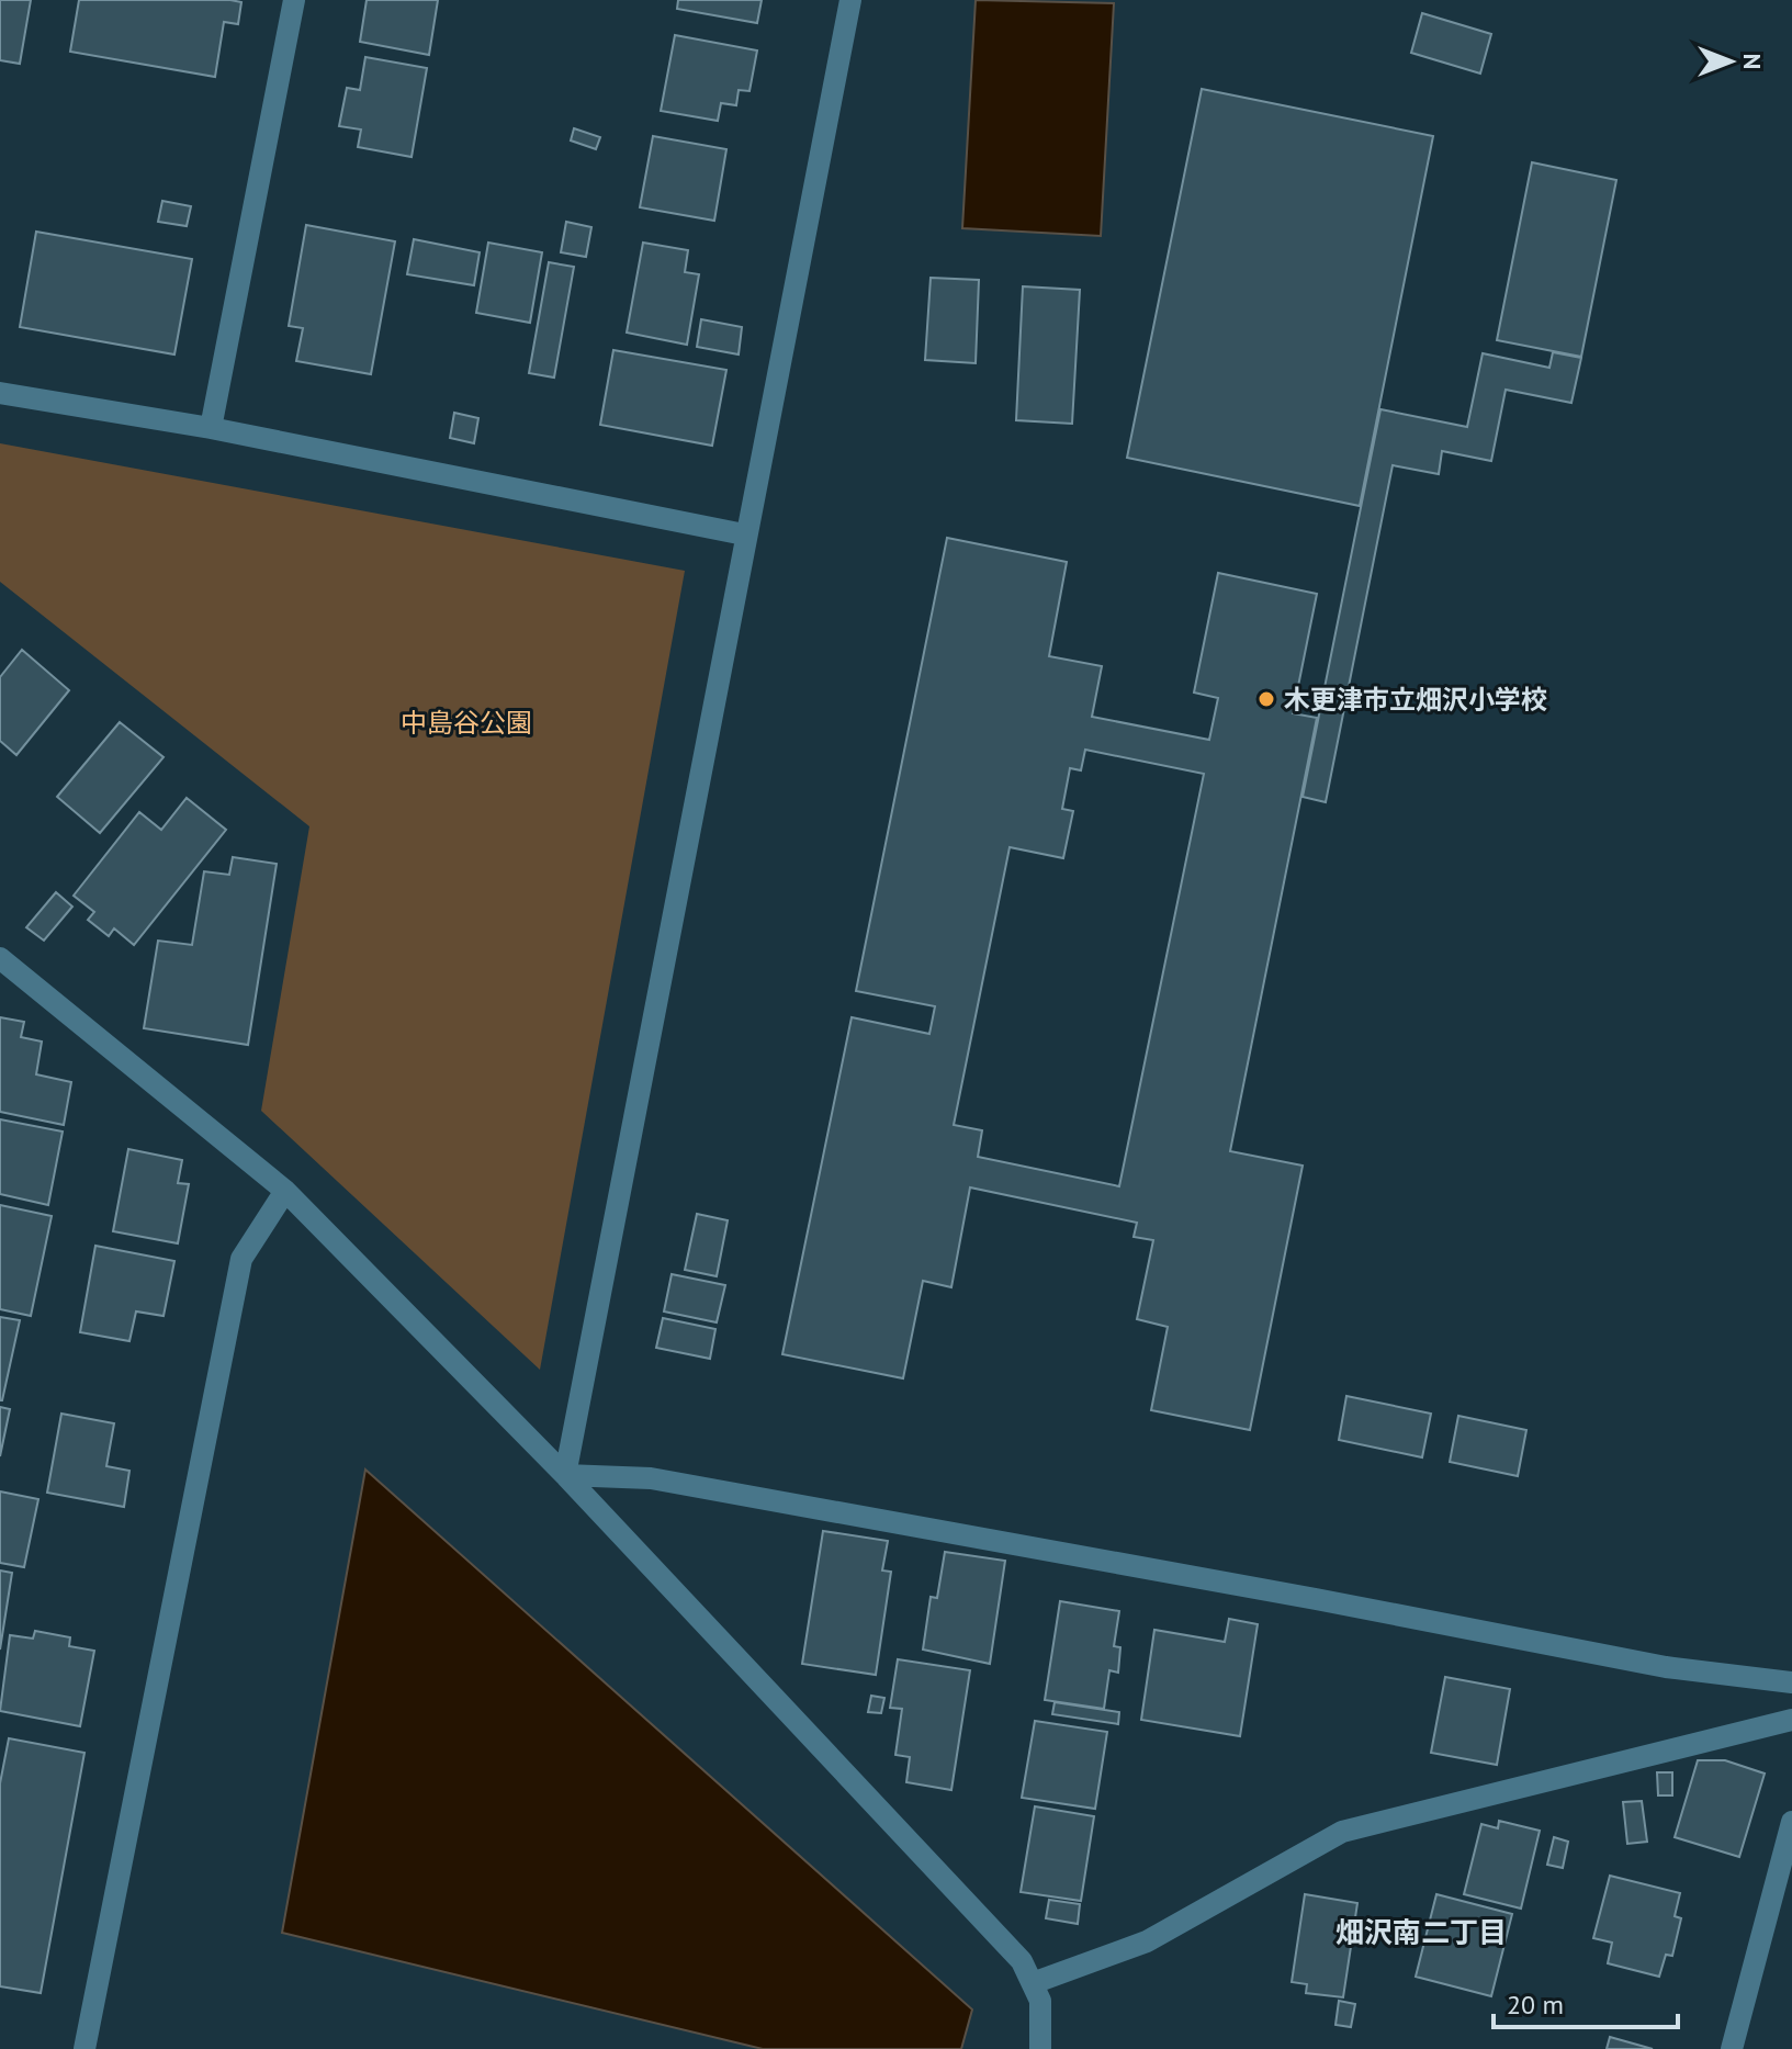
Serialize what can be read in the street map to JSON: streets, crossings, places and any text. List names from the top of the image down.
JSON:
{
  "districts": ["畑沢南二丁目"],
  "parks": ["中島谷公園"],
  "places": ["木更津市立畑沢小学校"],
  "scale_bar": "20 m",
  "north": "right"
}
